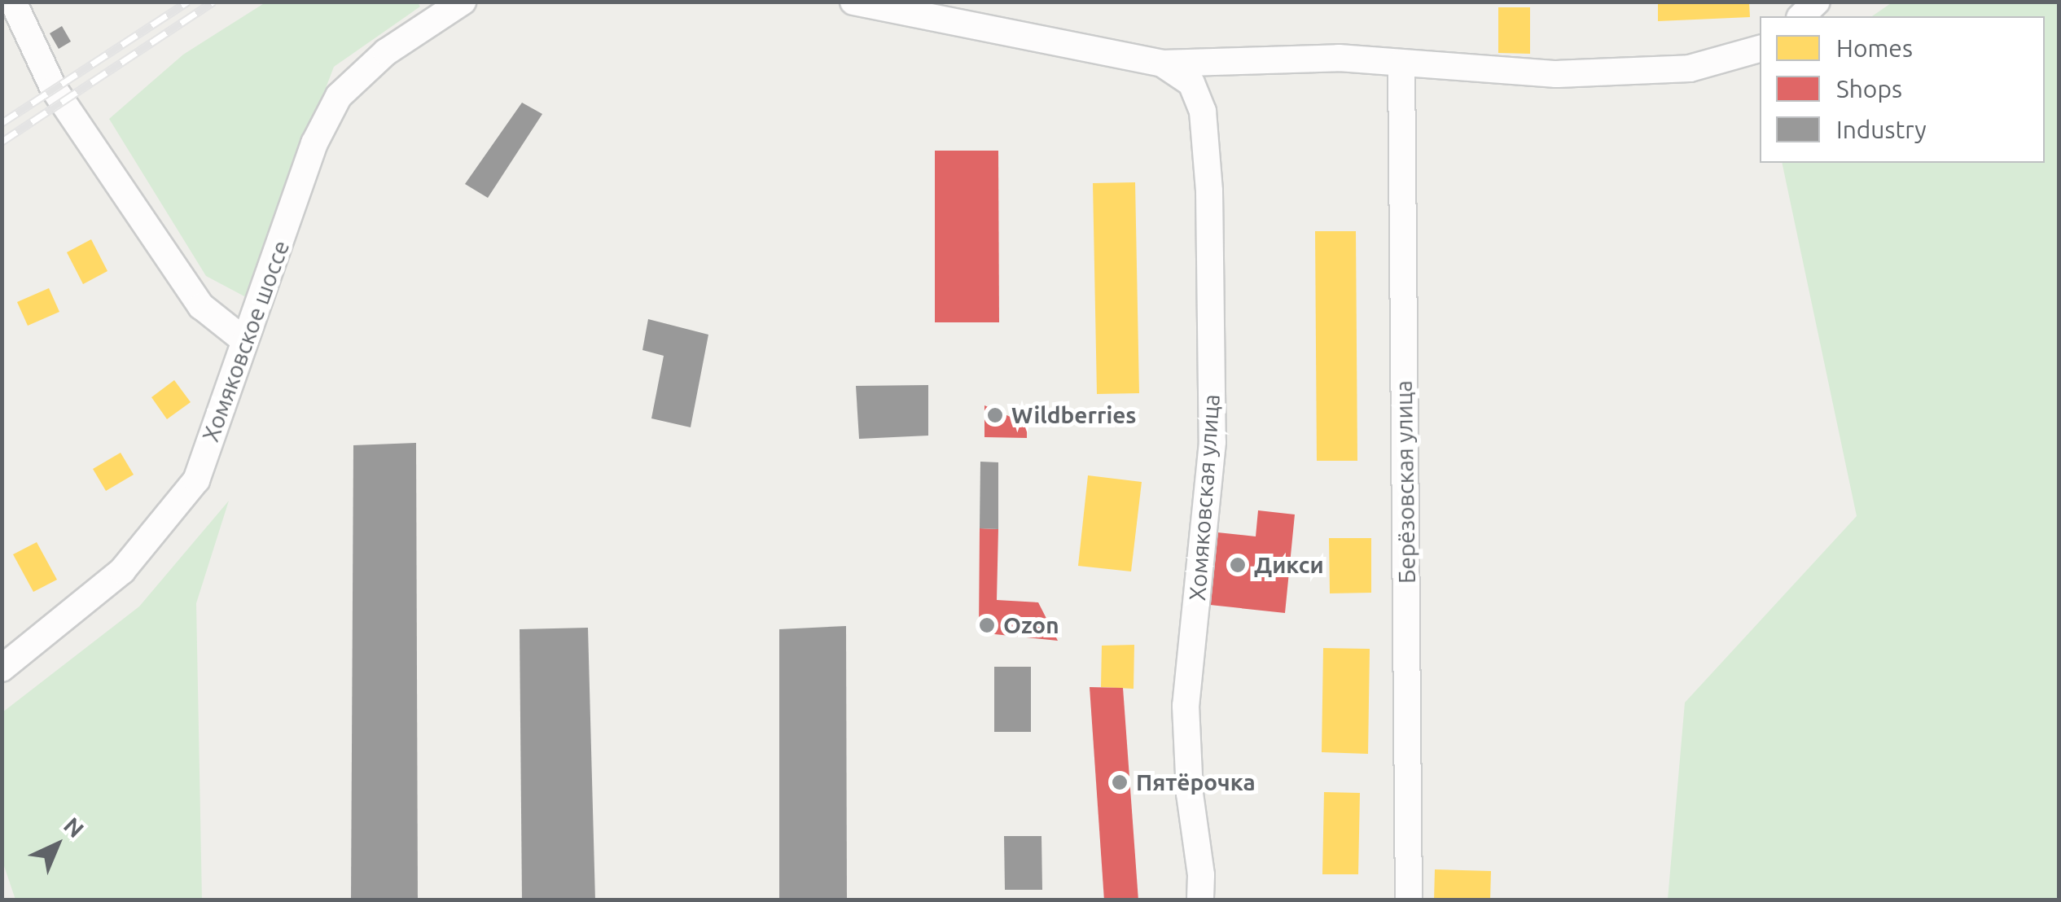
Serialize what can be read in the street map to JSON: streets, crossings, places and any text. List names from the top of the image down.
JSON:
{
  "streets": {
    "street": ["Хомяковское шоссе", "Берёзовская улица", "Хомяковская улица"]
  },
  "places": [
    "Wildberries",
    "Дикси",
    "Ozon",
    "Пятёрочка"
  ],
  "legend": ["Homes", "Shops", "Industry"],
  "north": "top right"
}
